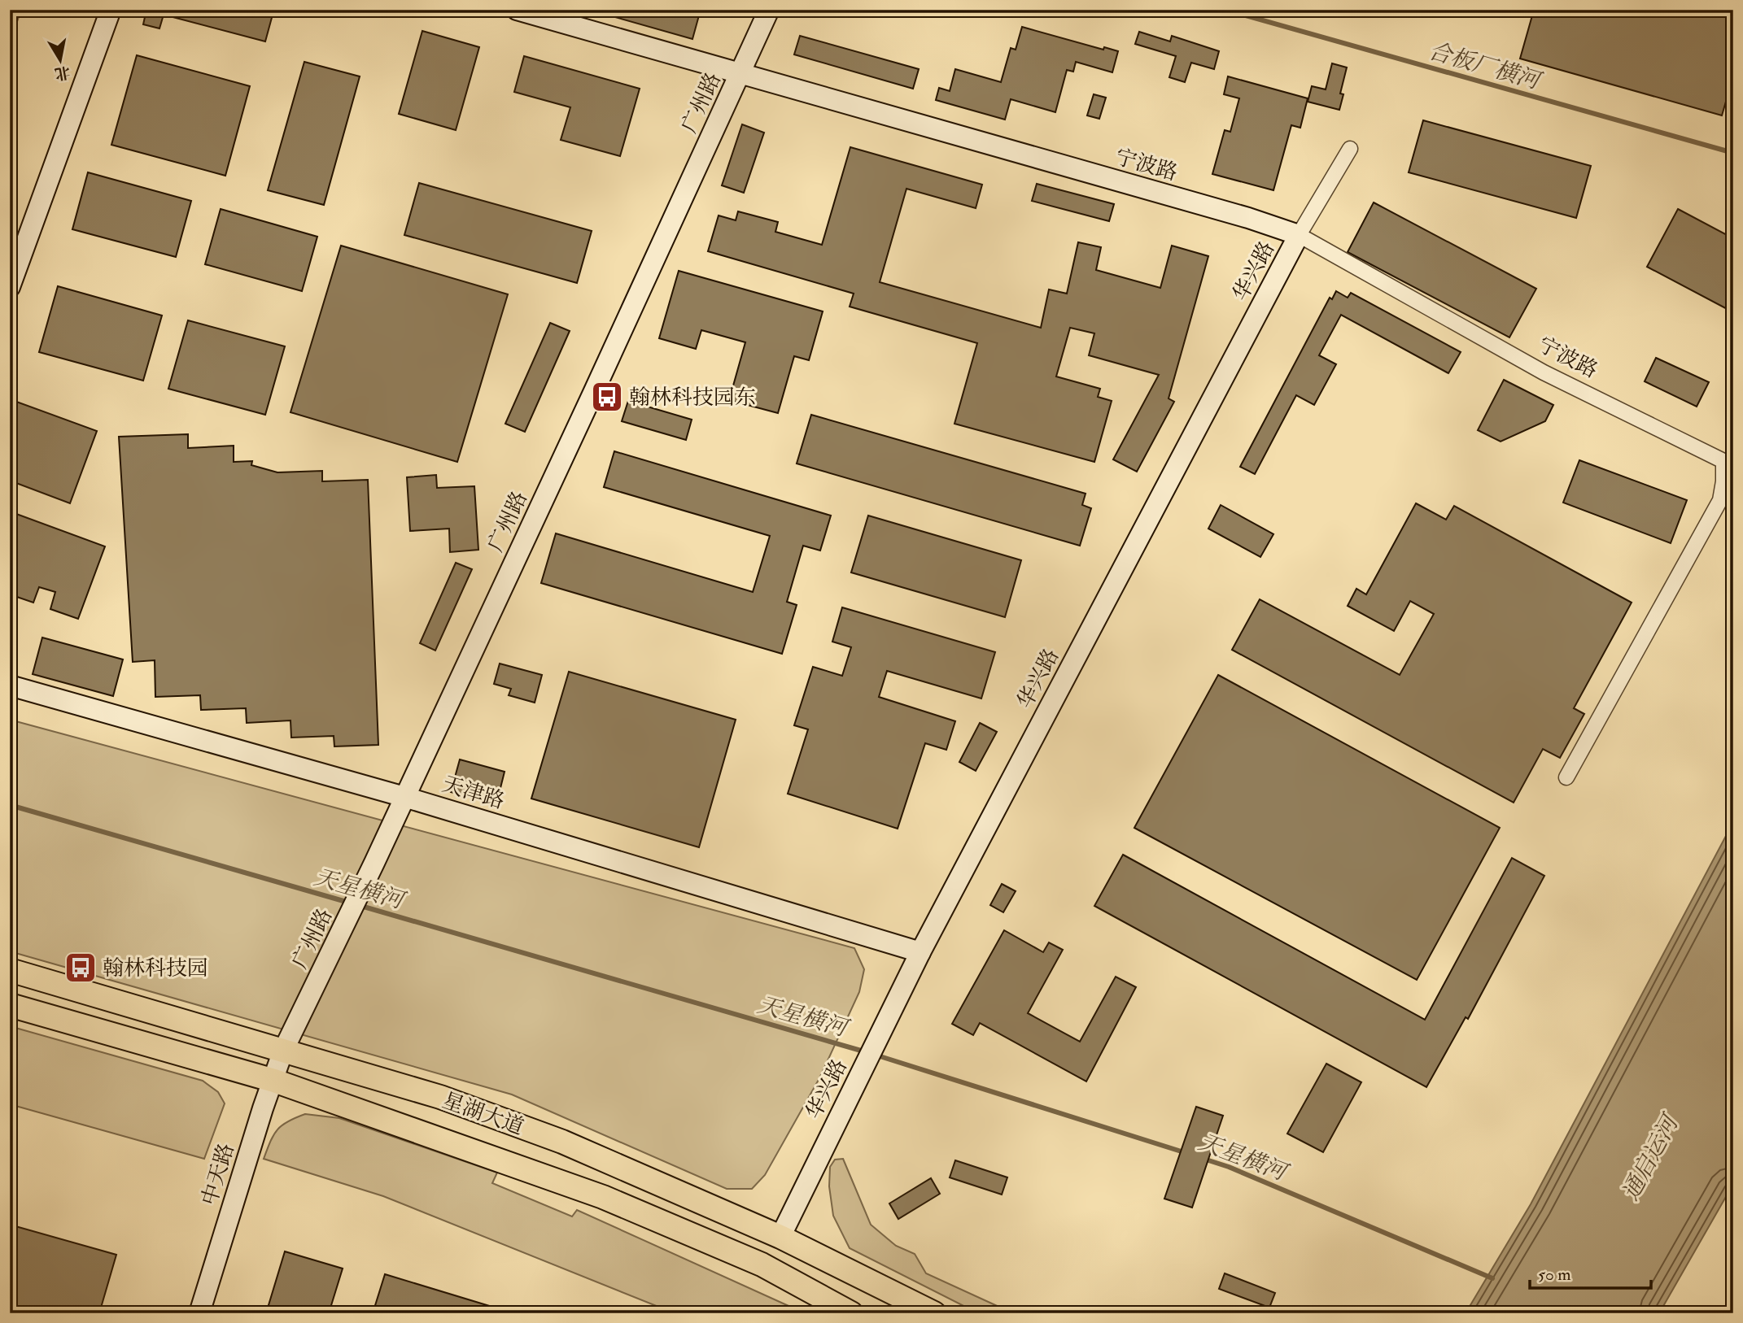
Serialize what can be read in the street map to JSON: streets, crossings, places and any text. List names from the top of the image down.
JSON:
{
  "streets": {
    "main road": ["星湖大道"],
    "street": [
      "广州路",
      "宁波路",
      "华兴路",
      "天津路",
      "中天路"
    ]
  },
  "crossings": [
    ["广州路", "宁波路"],
    ["广州路", "天津路"],
    ["广州路", "星湖大道"],
    ["广州路", "中天路"],
    ["宁波路", "华兴路"],
    ["华兴路", "天津路"],
    ["华兴路", "星湖大道"],
    ["星湖大道", "中天路"]
  ],
  "water": ["合板厂横河", "天星横河", "通启运河"],
  "places": {
    "bus stop": ["翰林科技园东", "翰林科技园"]
  },
  "scale_bar": "50 m",
  "north": "bottom"
}
